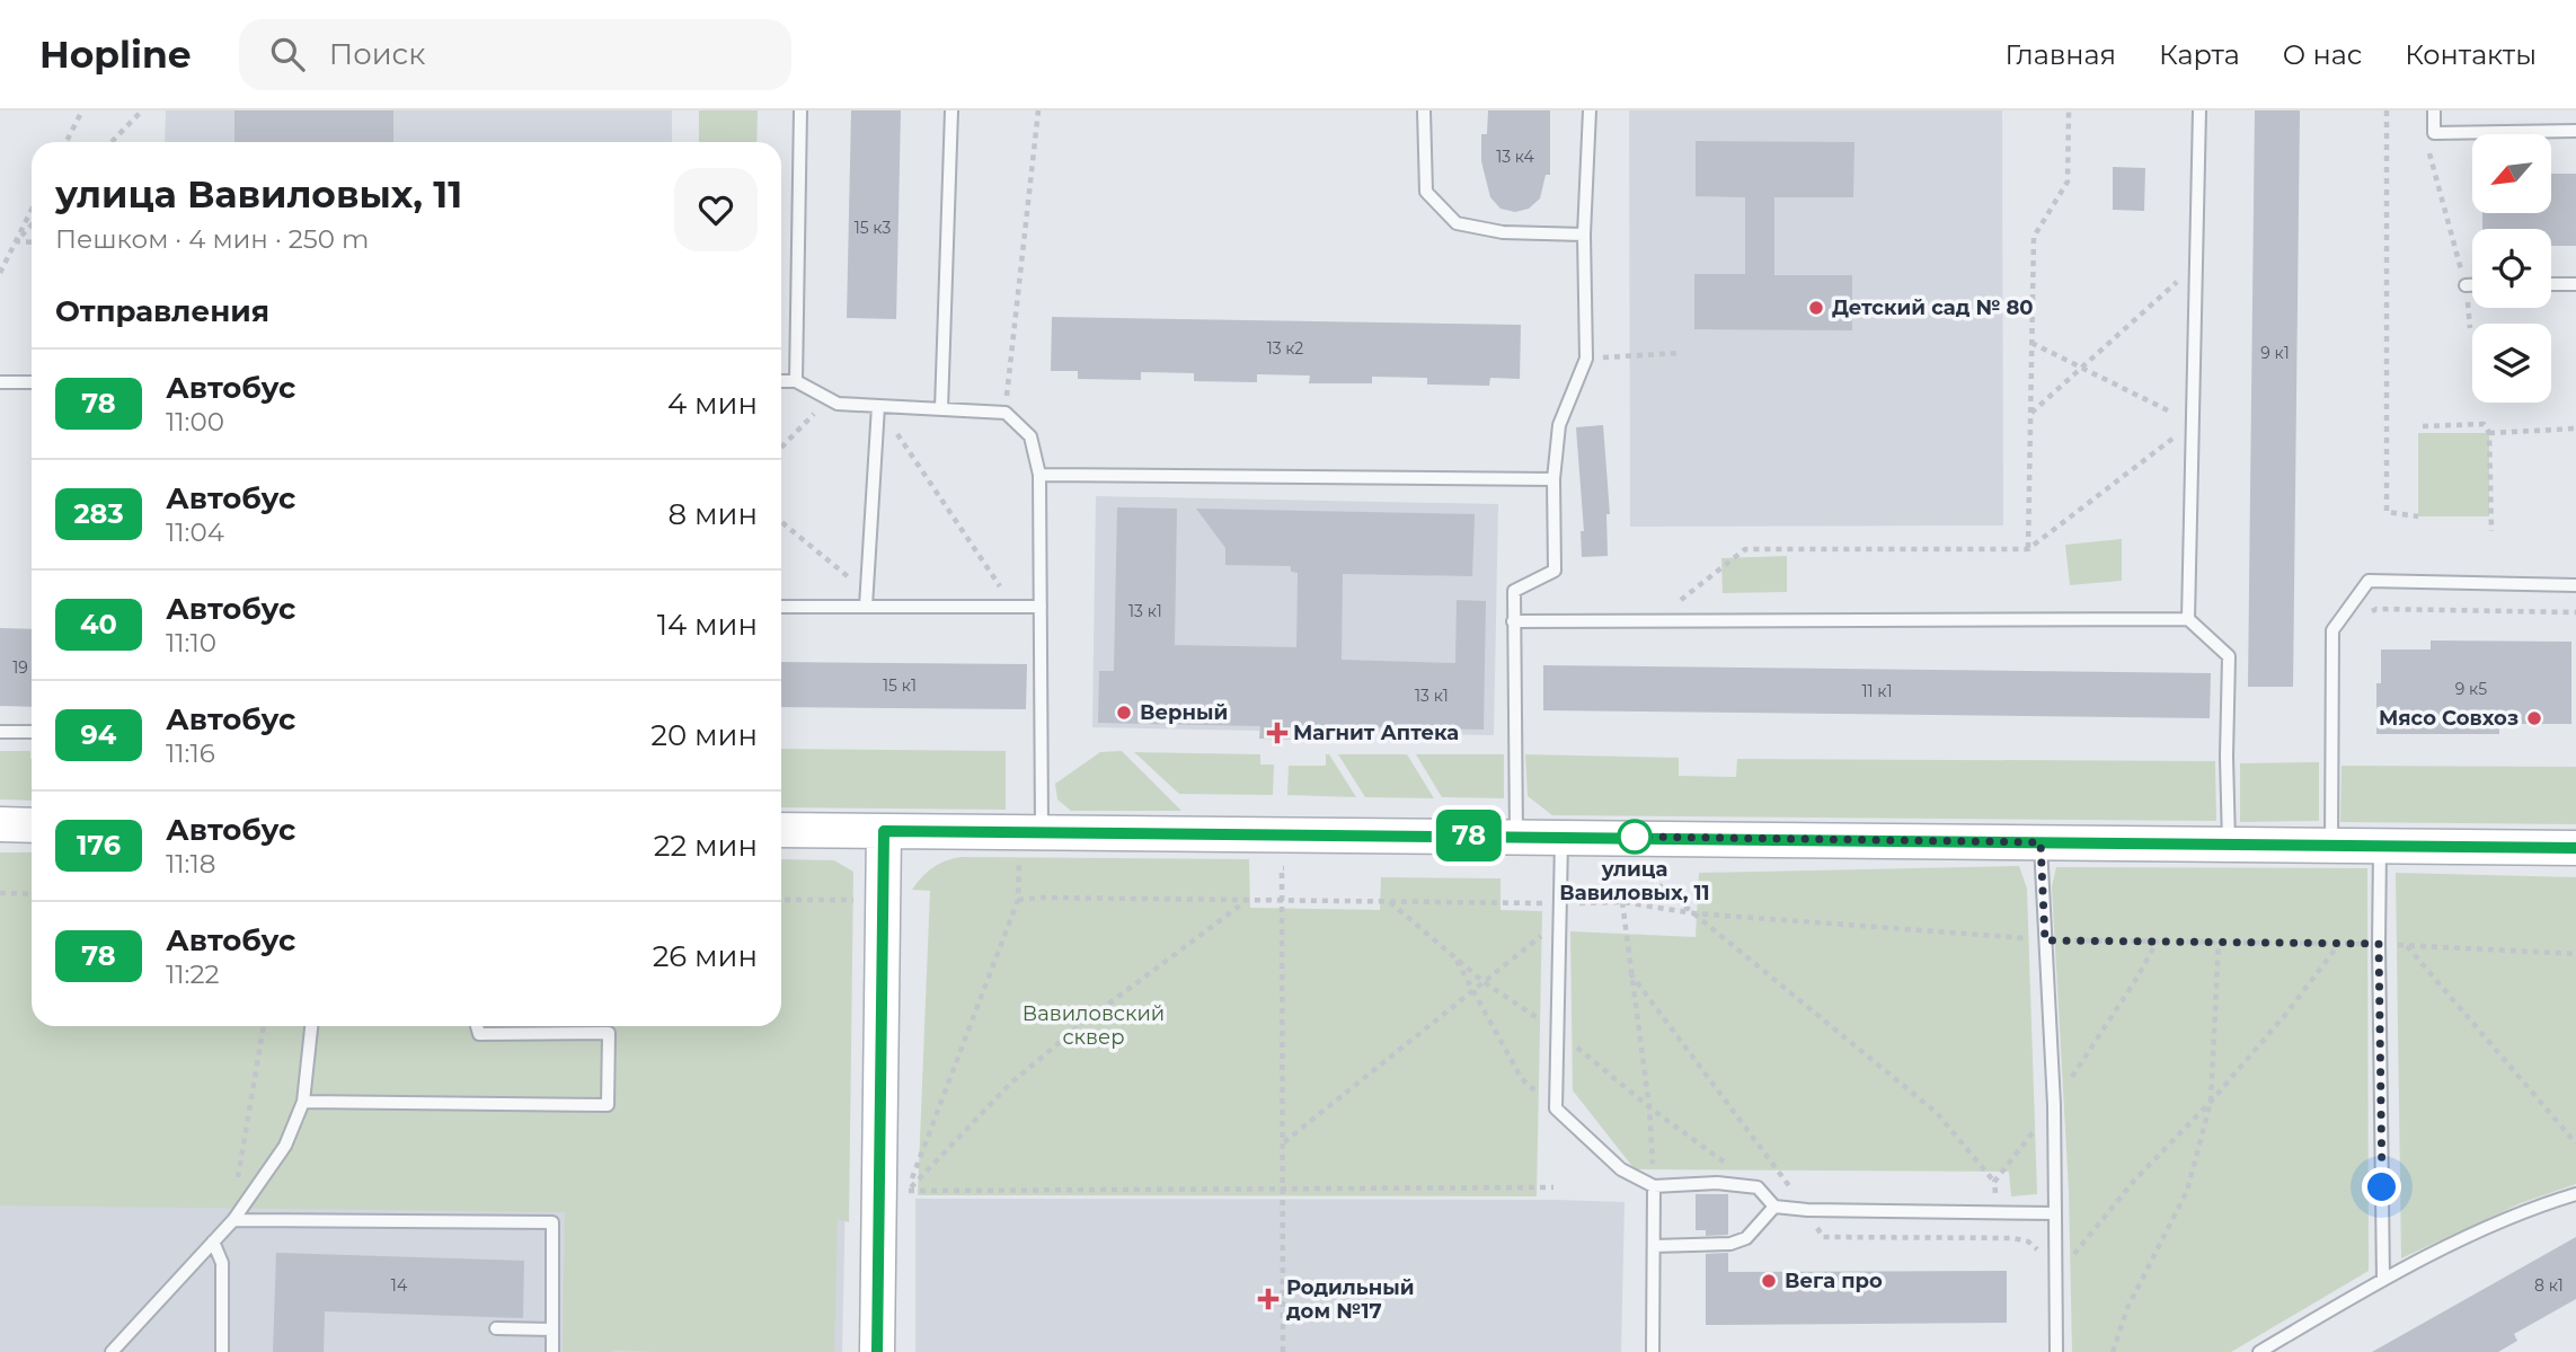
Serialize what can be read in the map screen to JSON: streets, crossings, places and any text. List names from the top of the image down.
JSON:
{
  "parks": ["Вавиловский сквер"],
  "places": {
    "other": [
      "Детский сад № 80",
      "Верный",
      "Мясо Совхоз",
      "улица Вавиловых, 11",
      "Вега про"
    ],
    "health": ["Магнит Аптека", "Родильный дом №17"]
  },
  "lines": ["bus line 78"],
  "house_numbers": [
    "13 к4",
    "15 к3",
    "13 к2",
    "9 к1",
    "13 к1",
    "19",
    "15 к1",
    "9 к5",
    "11 к1",
    "13 к1",
    "14",
    "8 к1"
  ],
  "north": "bottom left",
  "page": {
    "header": "Hopline",
    "search": "Поиск",
    "nav": [
      "Главная",
      "Карта",
      "О нас",
      "Контакты"
    ],
    "on_map": "78",
    "heading": [
      ["улица Вавиловых, 11", "Пешком · 4 мин · 250 m"],
      "Отправления"
    ],
    "list": [
      {
        "mark": "78",
        "name": "Автобус",
        "note": "11:00",
        "value": "4 мин"
      },
      {
        "mark": "283",
        "name": "Автобус",
        "note": "11:04",
        "value": "8 мин"
      },
      {
        "mark": "40",
        "name": "Автобус",
        "note": "11:10",
        "value": "14 мин"
      },
      {
        "mark": "94",
        "name": "Автобус",
        "note": "11:16",
        "value": "20 мин"
      },
      {
        "mark": "176",
        "name": "Автобус",
        "note": "11:18",
        "value": "22 мин"
      },
      {
        "mark": "78",
        "name": "Автобус",
        "note": "11:22",
        "value": "26 мин"
      }
    ]
  }
}
